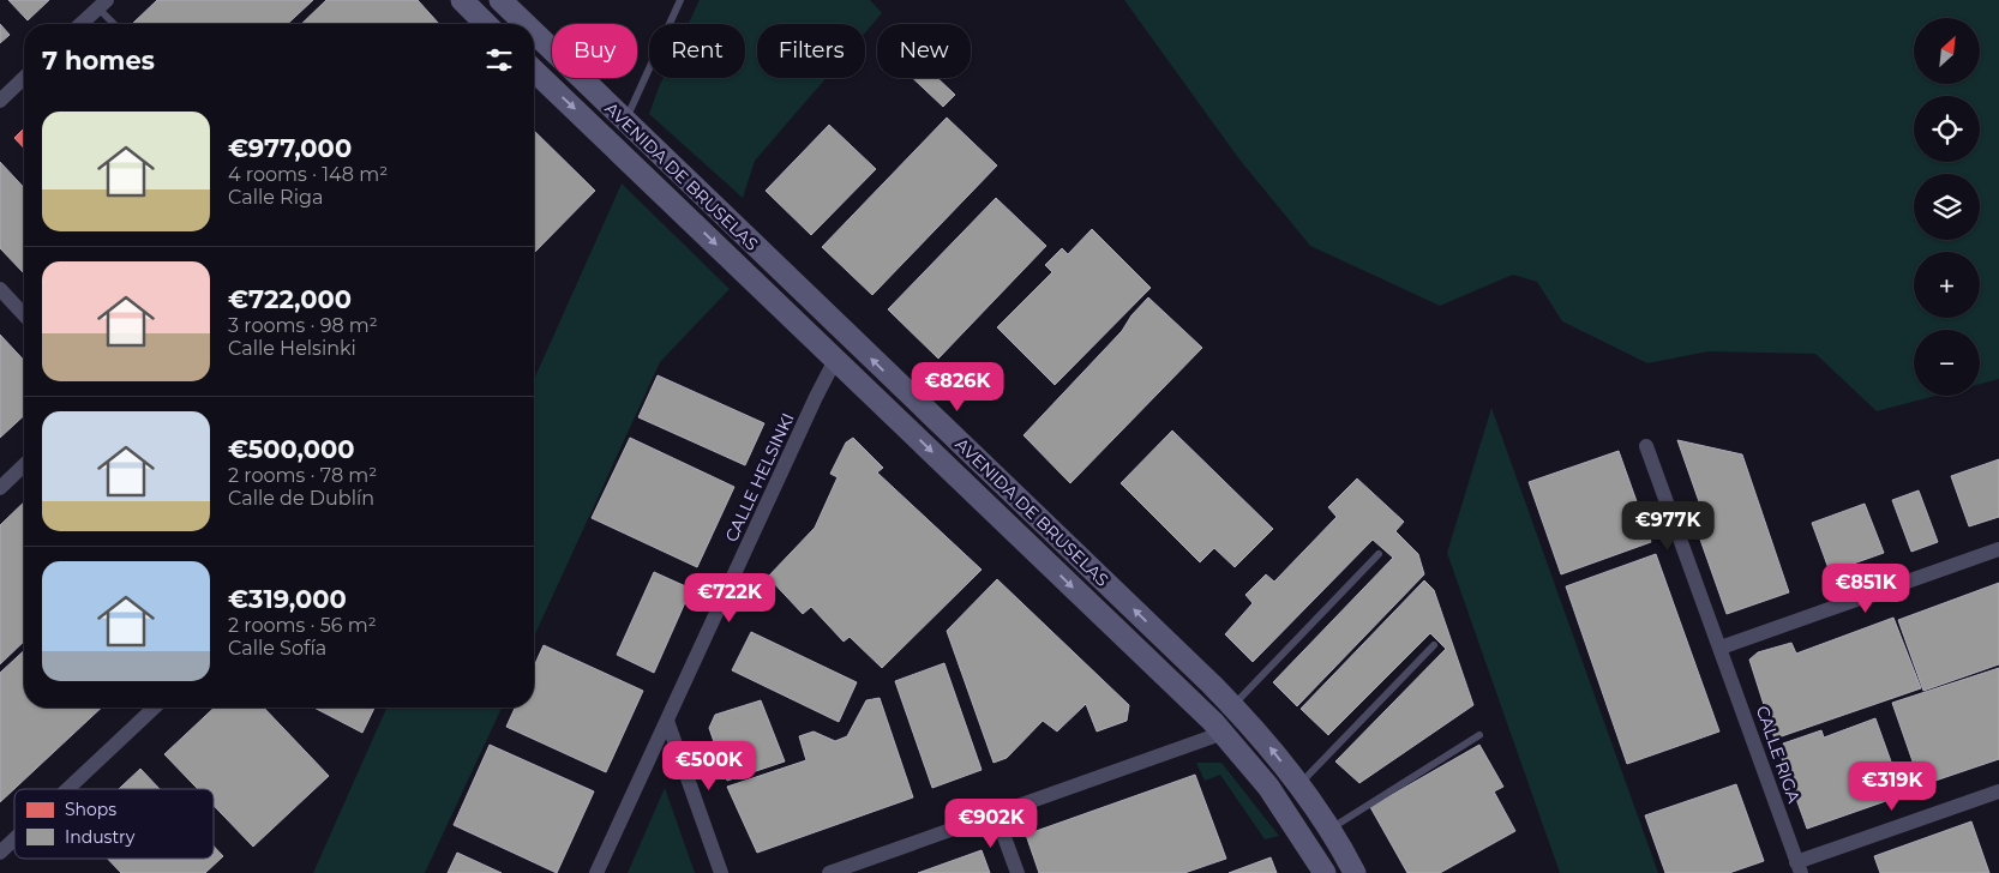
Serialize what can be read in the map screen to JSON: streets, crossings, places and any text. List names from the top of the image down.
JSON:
{
  "streets": {
    "main road": ["AVENIDA DE BRUSELAS"],
    "street": ["CALLE HELSINKI", "CALLE RIGA"]
  },
  "crossings": [
    ["AVENIDA DE BRUSELAS", "CALLE HELSINKI"]
  ],
  "legend": ["Shops", "Industry"],
  "north": "top right",
  "page": {
    "map_buttons": ["+", "−"],
    "chip": [
      "Buy",
      "Rent",
      "Filters",
      "New"
    ],
    "heading": "7 homes",
    "list": [
      {
        "name": "€977,000",
        "note": "4 rooms · 148 m² · Calle Riga"
      },
      {
        "name": "€722,000",
        "note": "3 rooms · 98 m² · Calle Helsinki"
      },
      {
        "name": "€500,000",
        "note": "2 rooms · 78 m² · Calle de Dublín"
      },
      {
        "name": "€319,000",
        "note": "2 rooms · 56 m² · Calle Sofía"
      }
    ],
    "price": [
      "€826K",
      "€977K",
      "€851K",
      "€722K",
      "€500K",
      "€319K",
      "€902K"
    ]
  }
}
